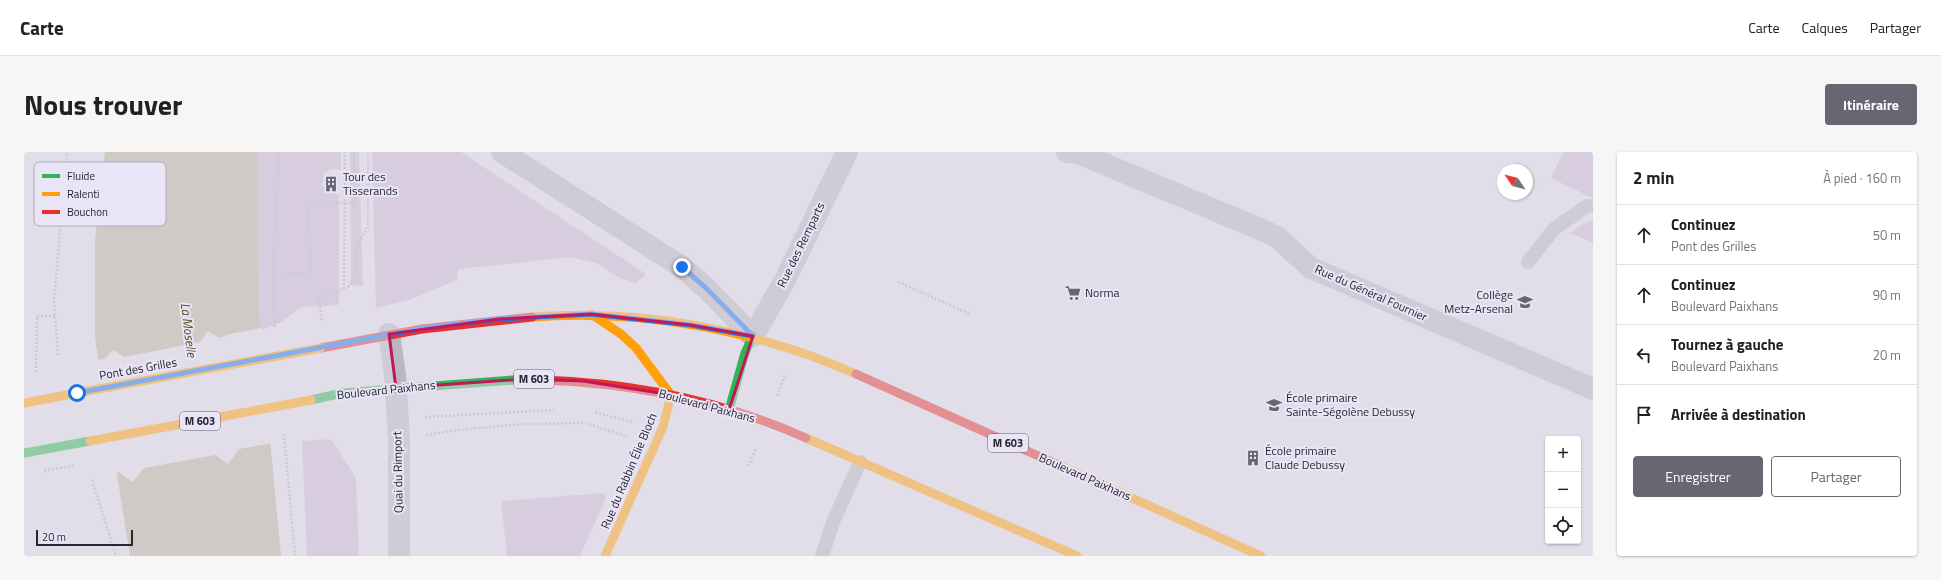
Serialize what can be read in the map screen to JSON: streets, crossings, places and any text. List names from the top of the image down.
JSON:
{
  "streets": {
    "main road": [
      "Pont des Grilles",
      "M 603",
      "Boulevard Paixhans",
      "Rue du Rabbin Élie Bloch"
    ],
    "street": ["Rue des Remparts", "Rue du Général Fournier", "Quai du Rimport"]
  },
  "crossings": [
    ["Rue des Remparts", "Boulevard Paixhans"],
    ["Pont des Grilles", "Boulevard Paixhans"],
    ["Boulevard Paixhans", "Rue du Rabbin Élie Bloch"],
    ["Boulevard Paixhans", "Quai du Rimport"]
  ],
  "water": ["La Moselle"],
  "places": {
    "building": ["Tour des Tisserands", "École primaire Claude Debussy"],
    "supermarket": ["Norma"],
    "school or university": ["Collège Metz-Arsenal", "École primaire Sainte-Ségolène Debussy"]
  },
  "legend": ["Fluide", "Ralenti", "Bouchon"],
  "scale_bar": "20 m",
  "north": "top left",
  "page": {
    "header": "Carte",
    "nav": ["Carte", "Calques", "Partager"],
    "title": "Nous trouver",
    "buttons": [
      "Itinéraire",
      ["Enregistrer", "Partager"]
    ],
    "heading": ["2 min", "À pied · 160 m"],
    "list": [
      ["Continuez", "Pont des Grilles", "50 m"],
      ["Continuez", "Boulevard Paixhans", "90 m"],
      ["Tournez à gauche", "Boulevard Paixhans", "20 m"],
      "Arrivée à destination"
    ],
    "map_buttons": ["+", "−"],
    "scale": "20 m"
  }
}
